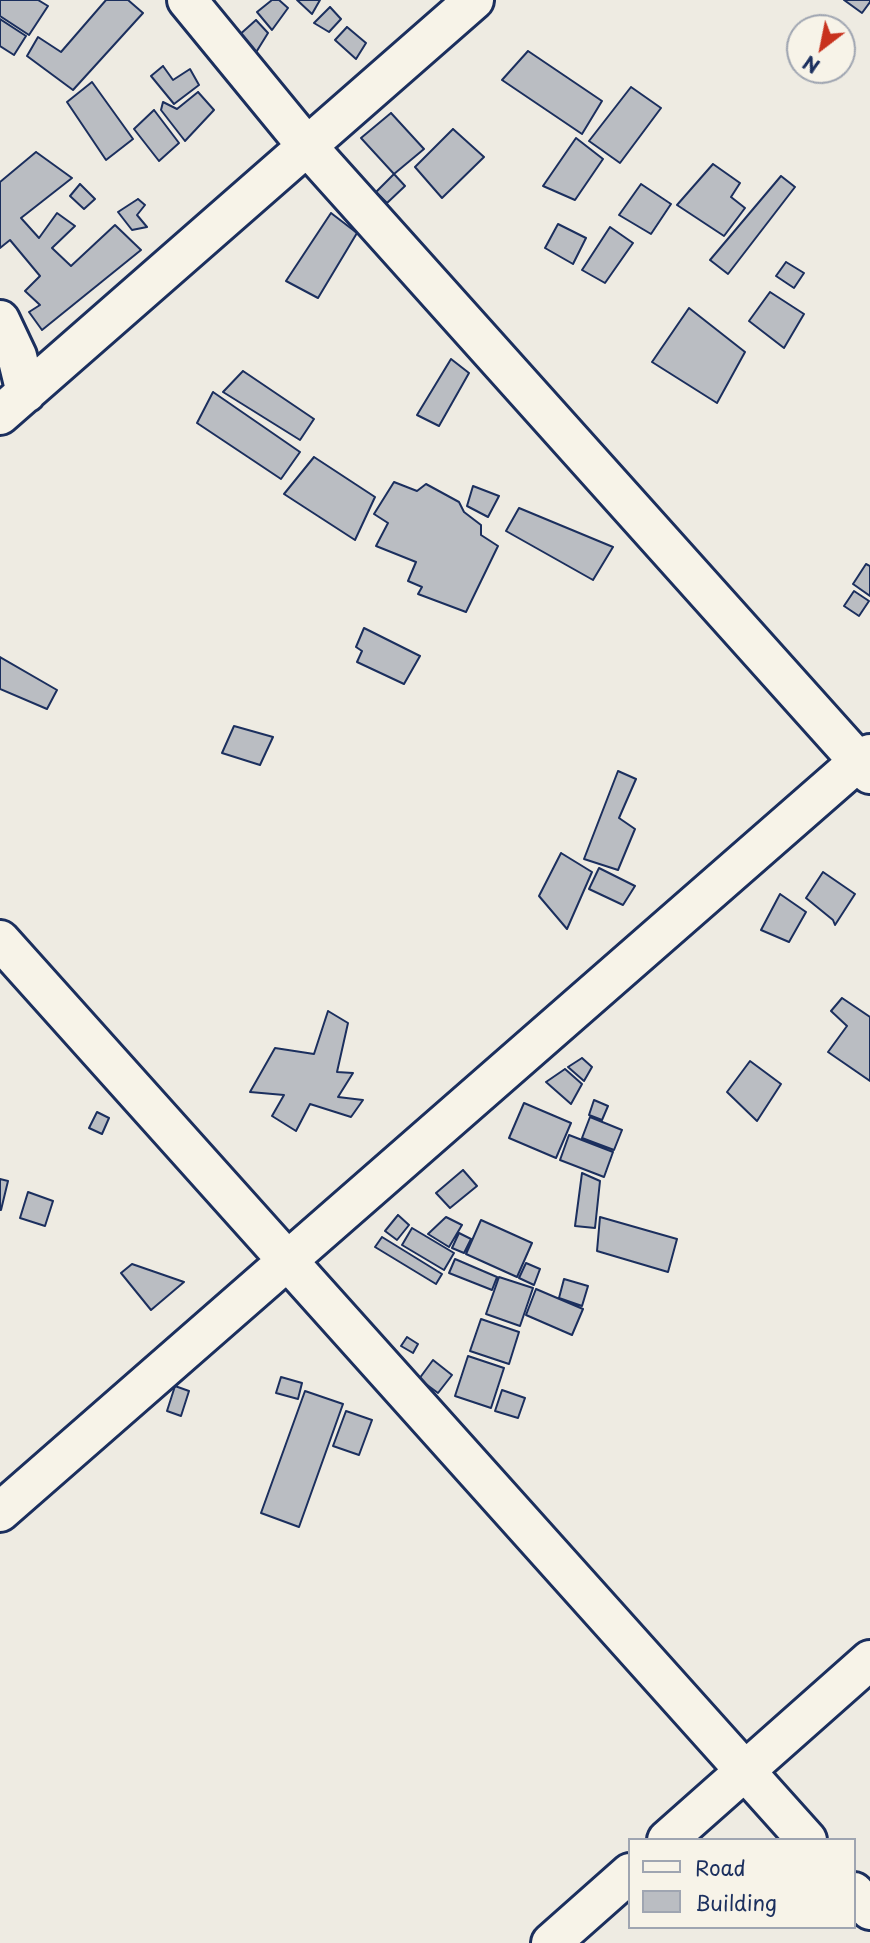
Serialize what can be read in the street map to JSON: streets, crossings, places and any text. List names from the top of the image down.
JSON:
{
  "legend": ["Road", "Building"],
  "north": "bottom left"
}
